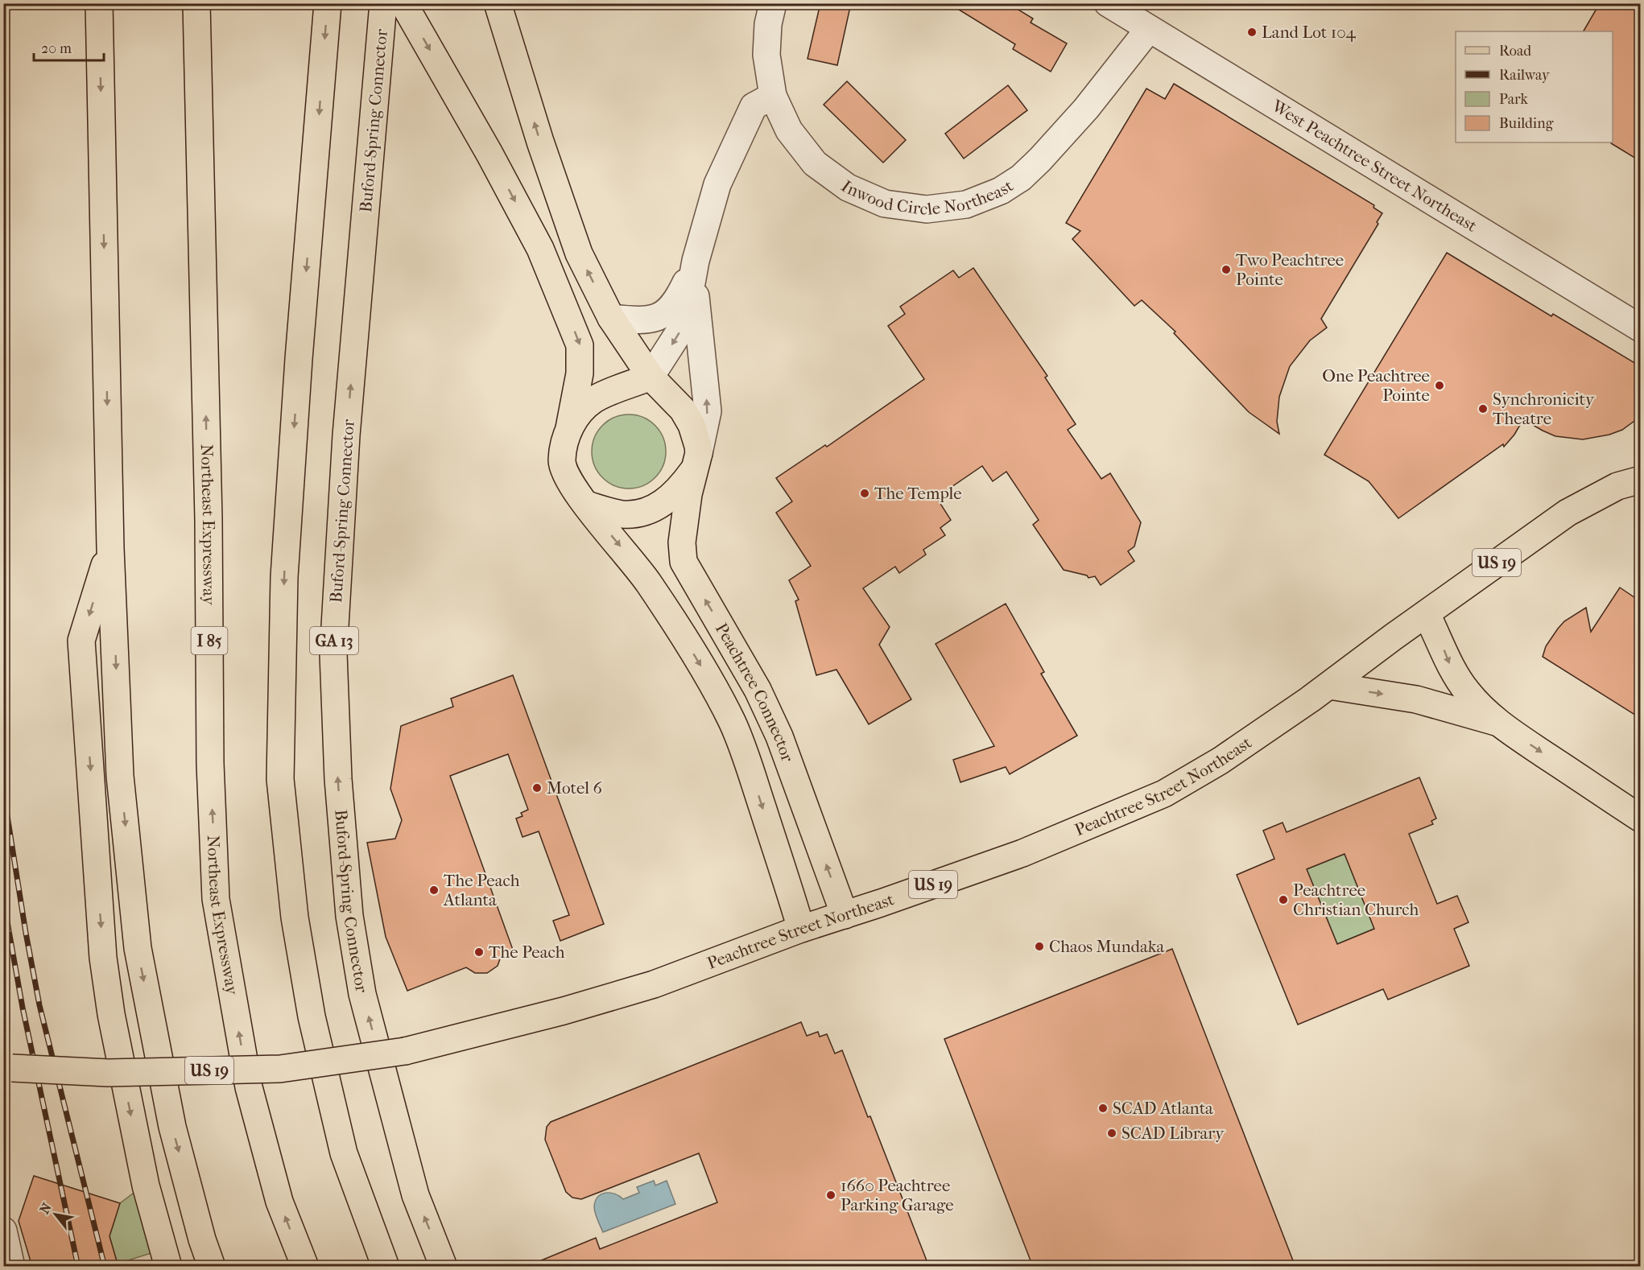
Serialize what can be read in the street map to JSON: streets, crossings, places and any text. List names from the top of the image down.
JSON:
{
  "streets": {
    "main road": [
      "Buford-Spring Connector",
      "Northeast Expressway",
      "US 19",
      "I 85",
      "GA 13",
      "Peachtree Connector",
      "Peachtree Street Northeast"
    ],
    "street": ["West Peachtree Street Northeast", "Inwood Circle Northeast"]
  },
  "crossings": [
    ["West Peachtree Street Northeast", "Inwood Circle Northeast"],
    ["Peachtree Connector", "Peachtree Street Northeast"]
  ],
  "places": [
    "Land Lot 104",
    "Two Peachtree Pointe",
    "One Peachtree Pointe",
    "Synchronicity Theatre",
    "The Temple",
    "Motel 6",
    "The Peach Atlanta",
    "Peachtree Christian Church",
    "Chaos Mundaka",
    "The Peach",
    "SCAD Atlanta",
    "SCAD Library",
    "1660 Peachtree Parking Garage"
  ],
  "legend": [
    "Road",
    "Railway",
    "Park",
    "Building"
  ],
  "scale_bar": "20 m",
  "north": "top left"
}
